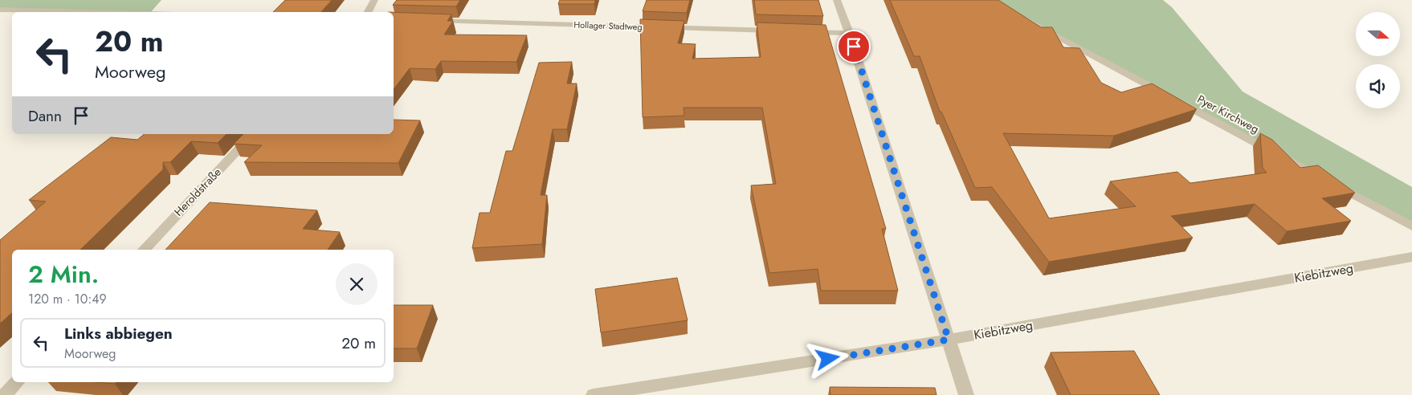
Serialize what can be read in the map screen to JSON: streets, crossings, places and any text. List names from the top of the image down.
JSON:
{
  "streets": {
    "street": [
      "Hollager Stadtweg",
      "Pyer Kirchweg",
      "Heroldstraße",
      "Kiebitzweg"
    ]
  },
  "north": "right",
  "page": {
    "turn": ["20 m", "Moorweg"],
    "then": "Dann",
    "heading": ["2 Min.", "120 m · 10:49"],
    "list": [
      {
        "name": "Links abbiegen",
        "note": "Moorweg",
        "value": "20 m"
      }
    ]
  }
}
